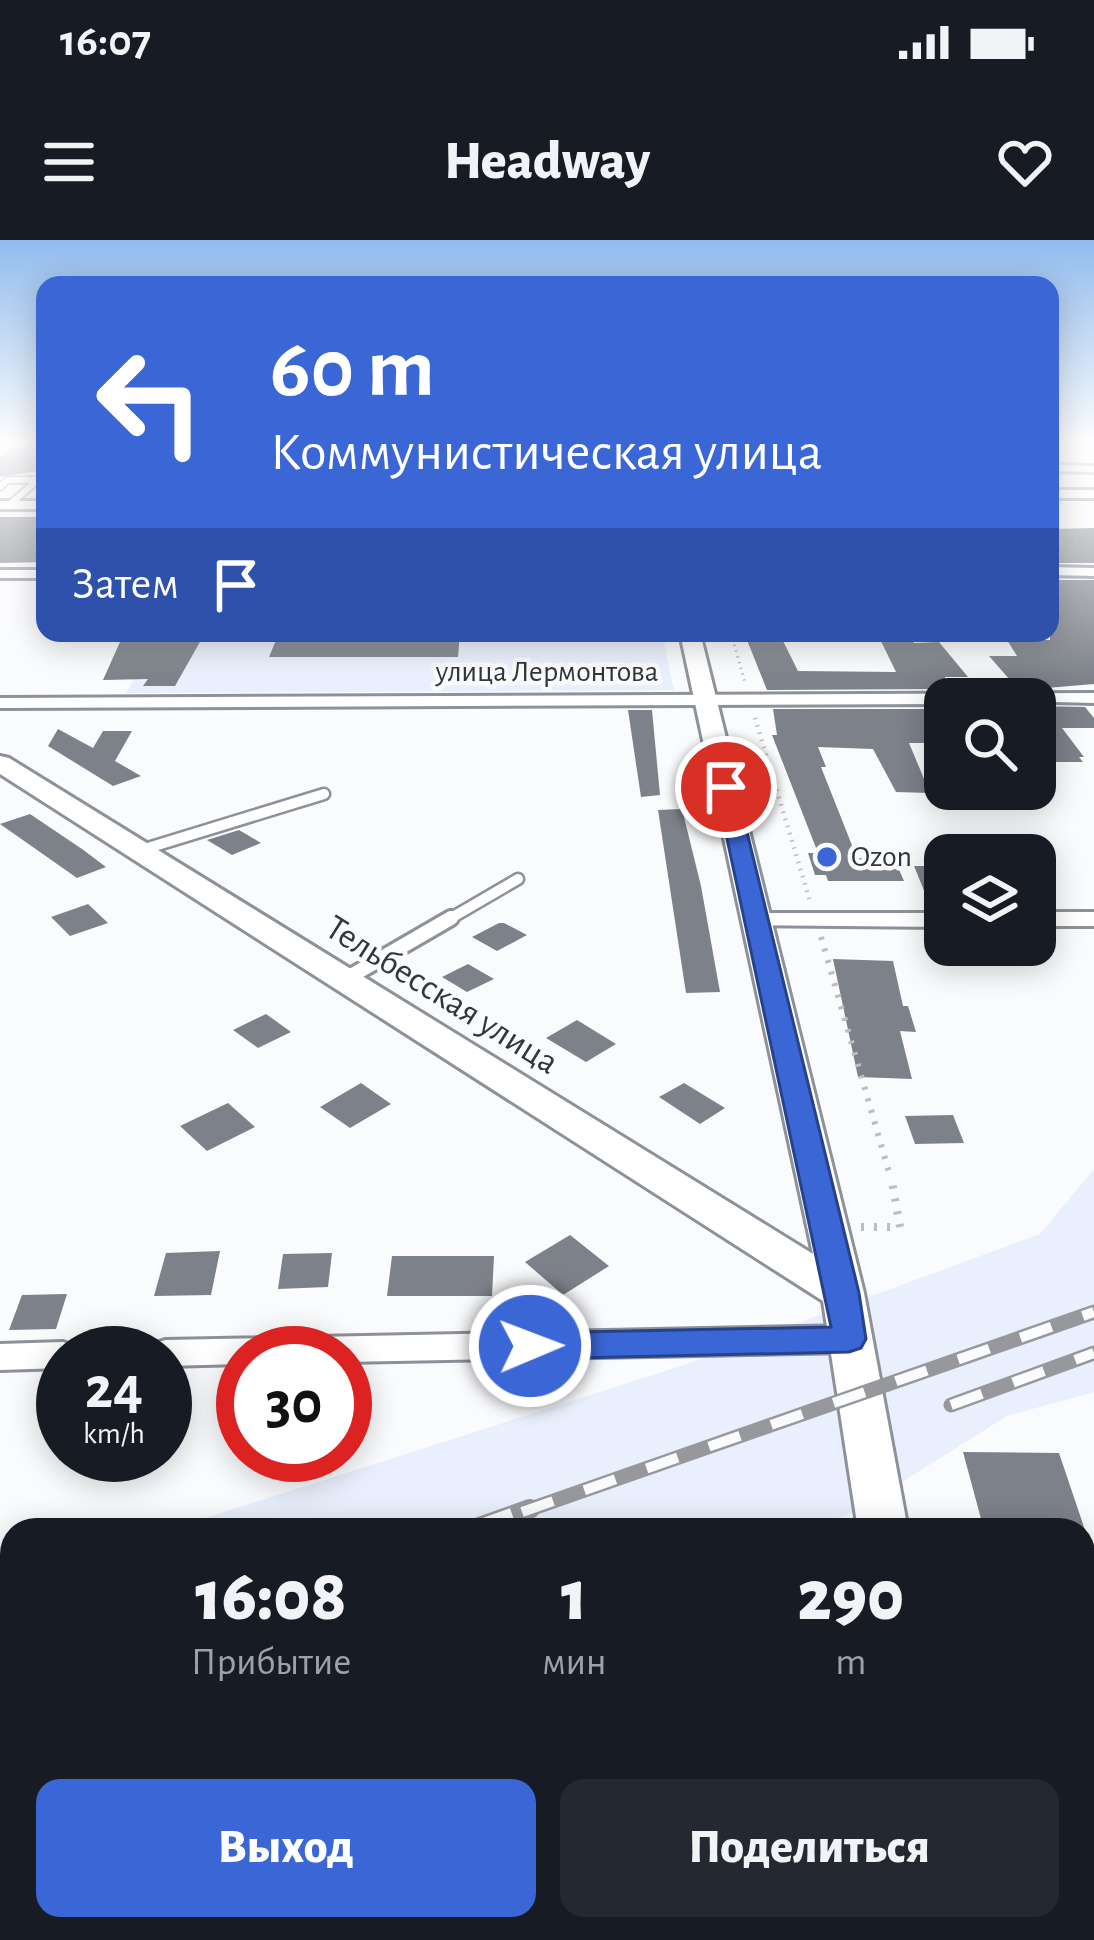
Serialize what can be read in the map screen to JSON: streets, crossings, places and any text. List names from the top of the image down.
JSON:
{
  "streets": {
    "street": ["улица Лермонтова", "Тельбесская улица"]
  },
  "places": ["Ozon"],
  "page": {
    "status": "16:07",
    "header": "Headway",
    "turn": ["60 m", "Коммунистическая улица"],
    "then": "Затем",
    "speed": "24 km/h",
    "limit": "30",
    "eta": [
      "16:08",
      "Прибытие",
      "1",
      "мин",
      "290",
      "m"
    ],
    "buttons": ["Выход", "Поделиться"]
  }
}
